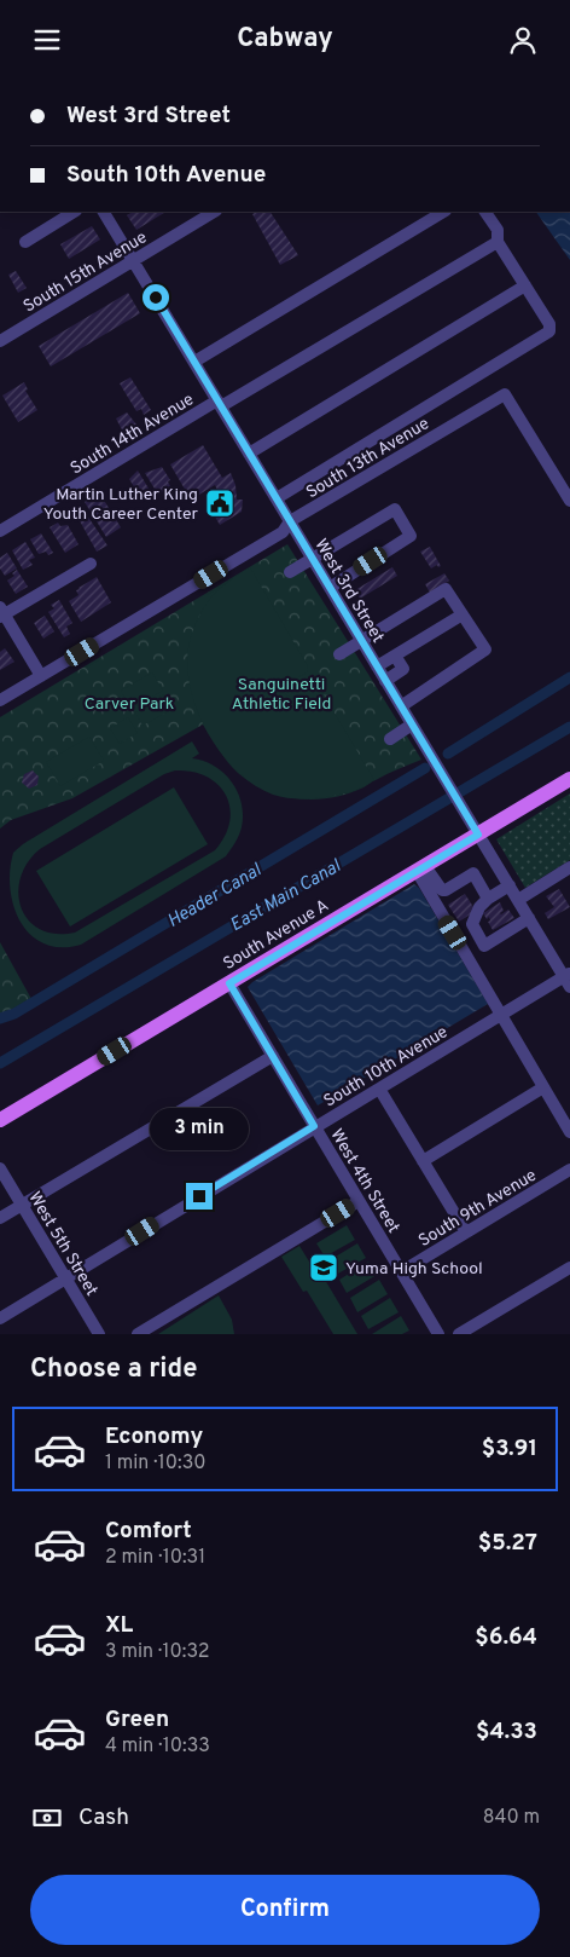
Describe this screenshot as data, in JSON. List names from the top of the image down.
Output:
{
  "streets": {
    "main road": ["South Avenue A"],
    "street": [
      "South 15th Avenue",
      "South 14th Avenue",
      "South 13th Avenue",
      "West 3rd Street",
      "South 10th Avenue",
      "West 4th Street",
      "South 9th Avenue",
      "West 5th Street"
    ]
  },
  "crossings": [
    ["South 15th Avenue", "West 3rd Street"],
    ["South 14th Avenue", "West 3rd Street"],
    ["South 13th Avenue", "West 3rd Street"],
    ["West 3rd Street", "South Avenue A"],
    ["West 3rd Street", "South 10th Avenue"],
    ["South Avenue A", "West 4th Street"],
    ["South 10th Avenue", "West 4th Street"],
    ["South 10th Avenue", "West 5th Street"],
    ["West 4th Street", "South 9th Avenue"]
  ],
  "water": ["Header Canal", "East Main Canal"],
  "parks": ["Sanguinetti Athletic Field", "Carver Park"],
  "places": {
    "public building": ["Martin Luther King Youth Career Center"],
    "school or university": ["Yuma High School"]
  },
  "page": {
    "header": "Cabway",
    "banner": ["West 3rd Street", "South 10th Avenue"],
    "bubble": "3 min",
    "heading": "Choose a ride",
    "list": [
      {
        "name": "Economy",
        "note": "1 min · 10:30",
        "value": "$3.91"
      },
      {
        "name": "Comfort",
        "note": "2 min · 10:31",
        "value": "$5.27"
      },
      {
        "name": "XL",
        "note": "3 min · 10:32",
        "value": "$6.64"
      },
      {
        "name": "Green",
        "note": "4 min · 10:33",
        "value": "$4.33"
      }
    ],
    "pay": ["Cash", "840 m"],
    "buttons": "Confirm"
  }
}
